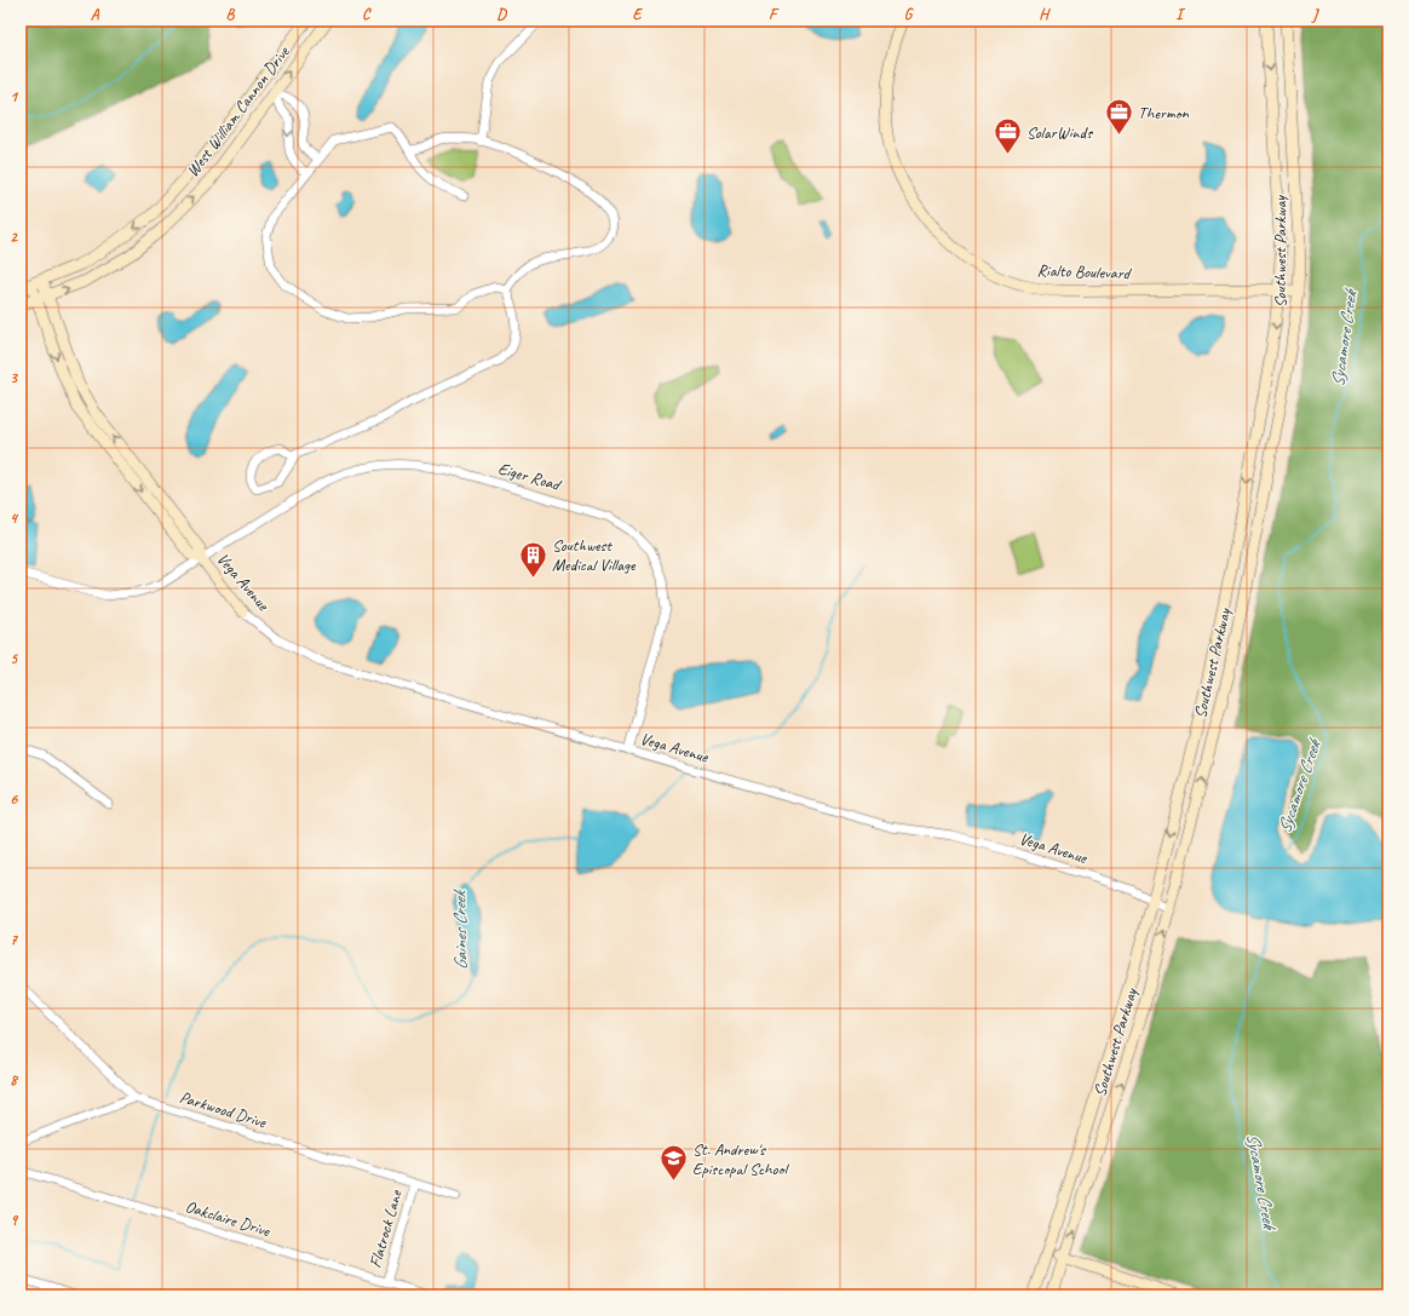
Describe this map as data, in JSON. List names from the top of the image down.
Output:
{
  "streets": {
    "main road": [
      "West William Cannon Drive",
      "Southwest Parkway",
      "Rialto Boulevard",
      "Vega Avenue"
    ],
    "street": [
      "Eiger Road",
      "Parkwood Drive",
      "Oakclaire Drive",
      "Flatrock Lane"
    ]
  },
  "crossings": [
    ["West William Cannon Drive", "Vega Avenue"],
    ["Southwest Parkway", "Rialto Boulevard"],
    ["Southwest Parkway", "Vega Avenue"],
    ["Eiger Road", "Vega Avenue"],
    ["Parkwood Drive", "Flatrock Lane"],
    ["Oakclaire Drive", "Flatrock Lane"]
  ],
  "water": ["Sycamore Creek", "Gaines Creek"],
  "places": {
    "office": ["Thermon", "SolarWinds"],
    "building": ["Southwest Medical Village"],
    "school or university": ["St. Andrew's Episcopal School"]
  },
  "grid": {
    "columns": [
      "A",
      "B",
      "C",
      "D",
      "E",
      "F",
      "G",
      "H",
      "I",
      "J"
    ],
    "rows": [
      "1",
      "2",
      "3",
      "4",
      "5",
      "6",
      "7",
      "8",
      "9"
    ]
  }
}
